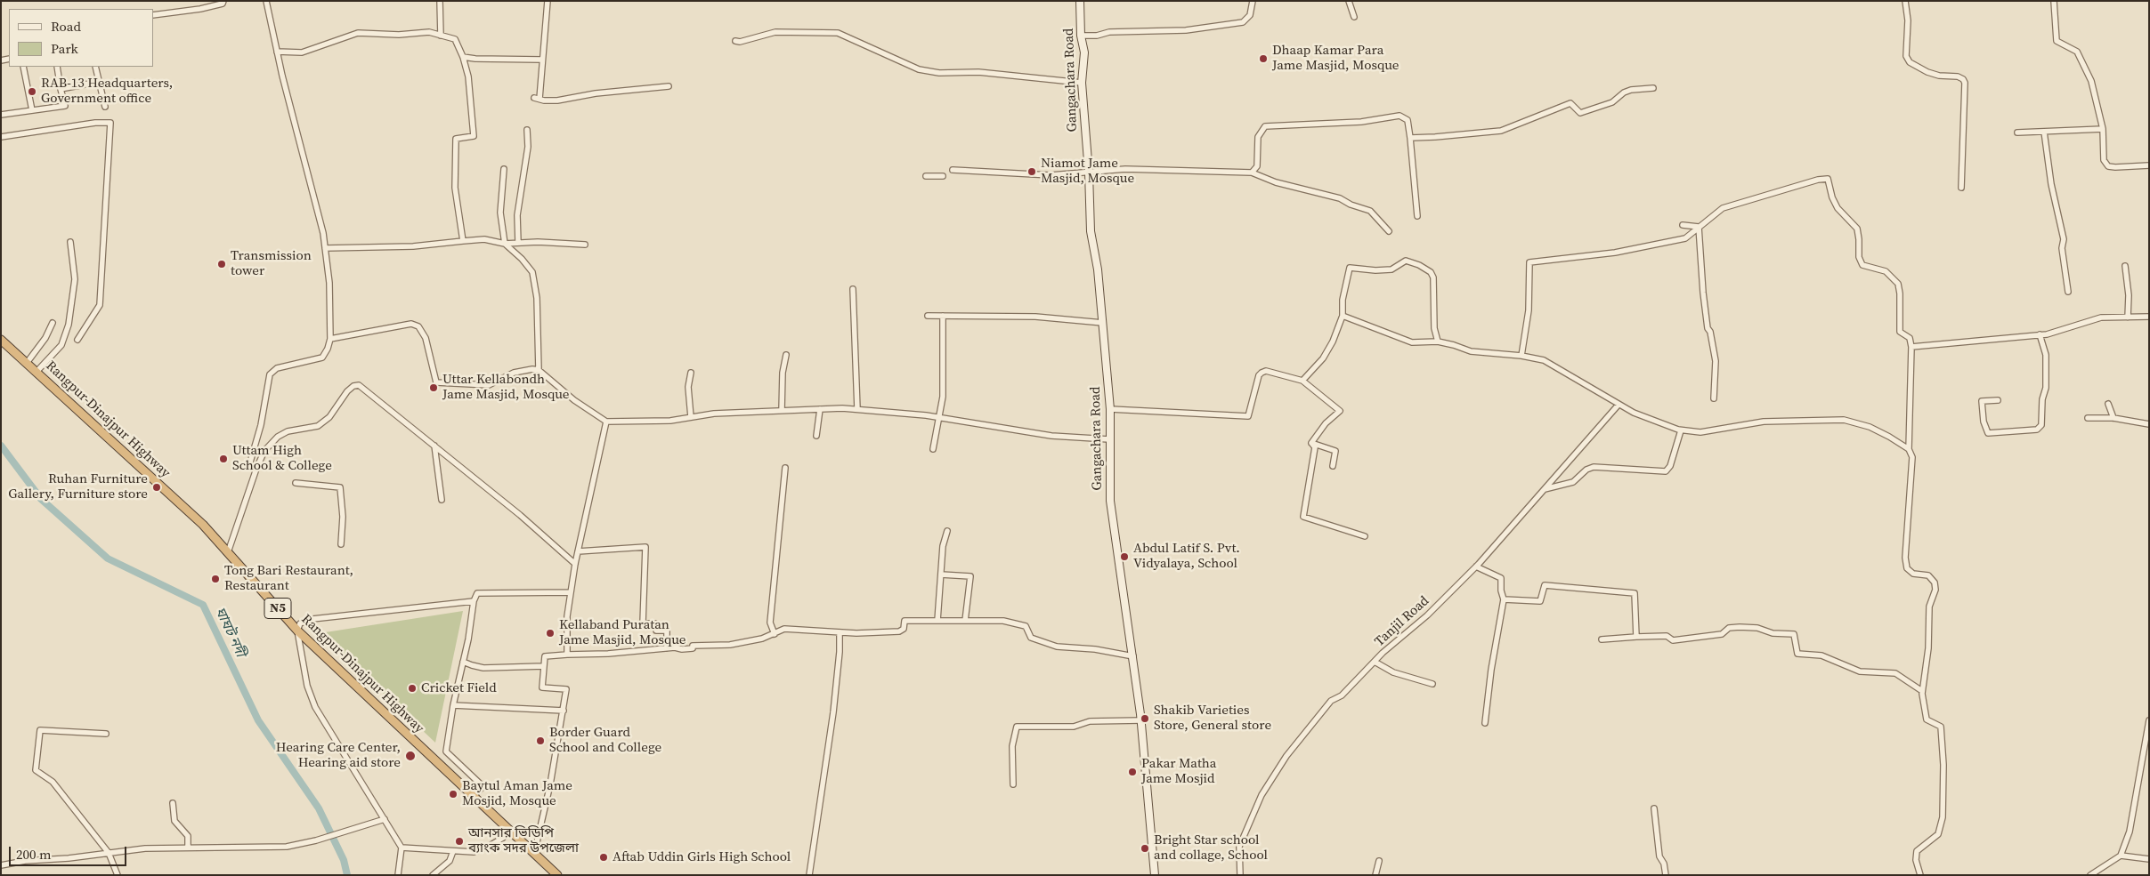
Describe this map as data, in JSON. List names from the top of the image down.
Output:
{
  "streets": {
    "highway": ["Rangpur-Dinajpur Highway", "N5"],
    "main road": ["Gangachara Road"],
    "street": ["Tanjil Road"]
  },
  "water": ["ঘাঘট নদী"],
  "places": [
    "Dhaap Kamar Para Jame Masjid, Mosque",
    "RAB-13 Headquarters, Government office",
    "Niamot Jame Masjid, Mosque",
    "Transmission tower",
    "Uttar Kellabondh Jame Masjid, Mosque",
    "Uttam High School & College",
    "Ruhan Furniture Gallery, Furniture store",
    "Abdul Latif S. Pvt. Vidyalaya, School",
    "Tong Bari Restaurant, Restaurant",
    "Kellaband Puratan Jame Masjid, Mosque",
    "Cricket Field",
    "Shakib Varieties Store, General store",
    "Border Guard School and College",
    "Hearing Care Center, Hearing aid store",
    "Pakar Matha Jame Mosjid",
    "Baytul Aman Jame Mosjid, Mosque",
    "আনসার ভিডিপি ব্যাংক সদর উপজেলা",
    "Bright Star school and collage, School",
    "Aftab Uddin Girls High School"
  ],
  "legend": ["Road", "Park"],
  "scale_bar": "200 m"
}
